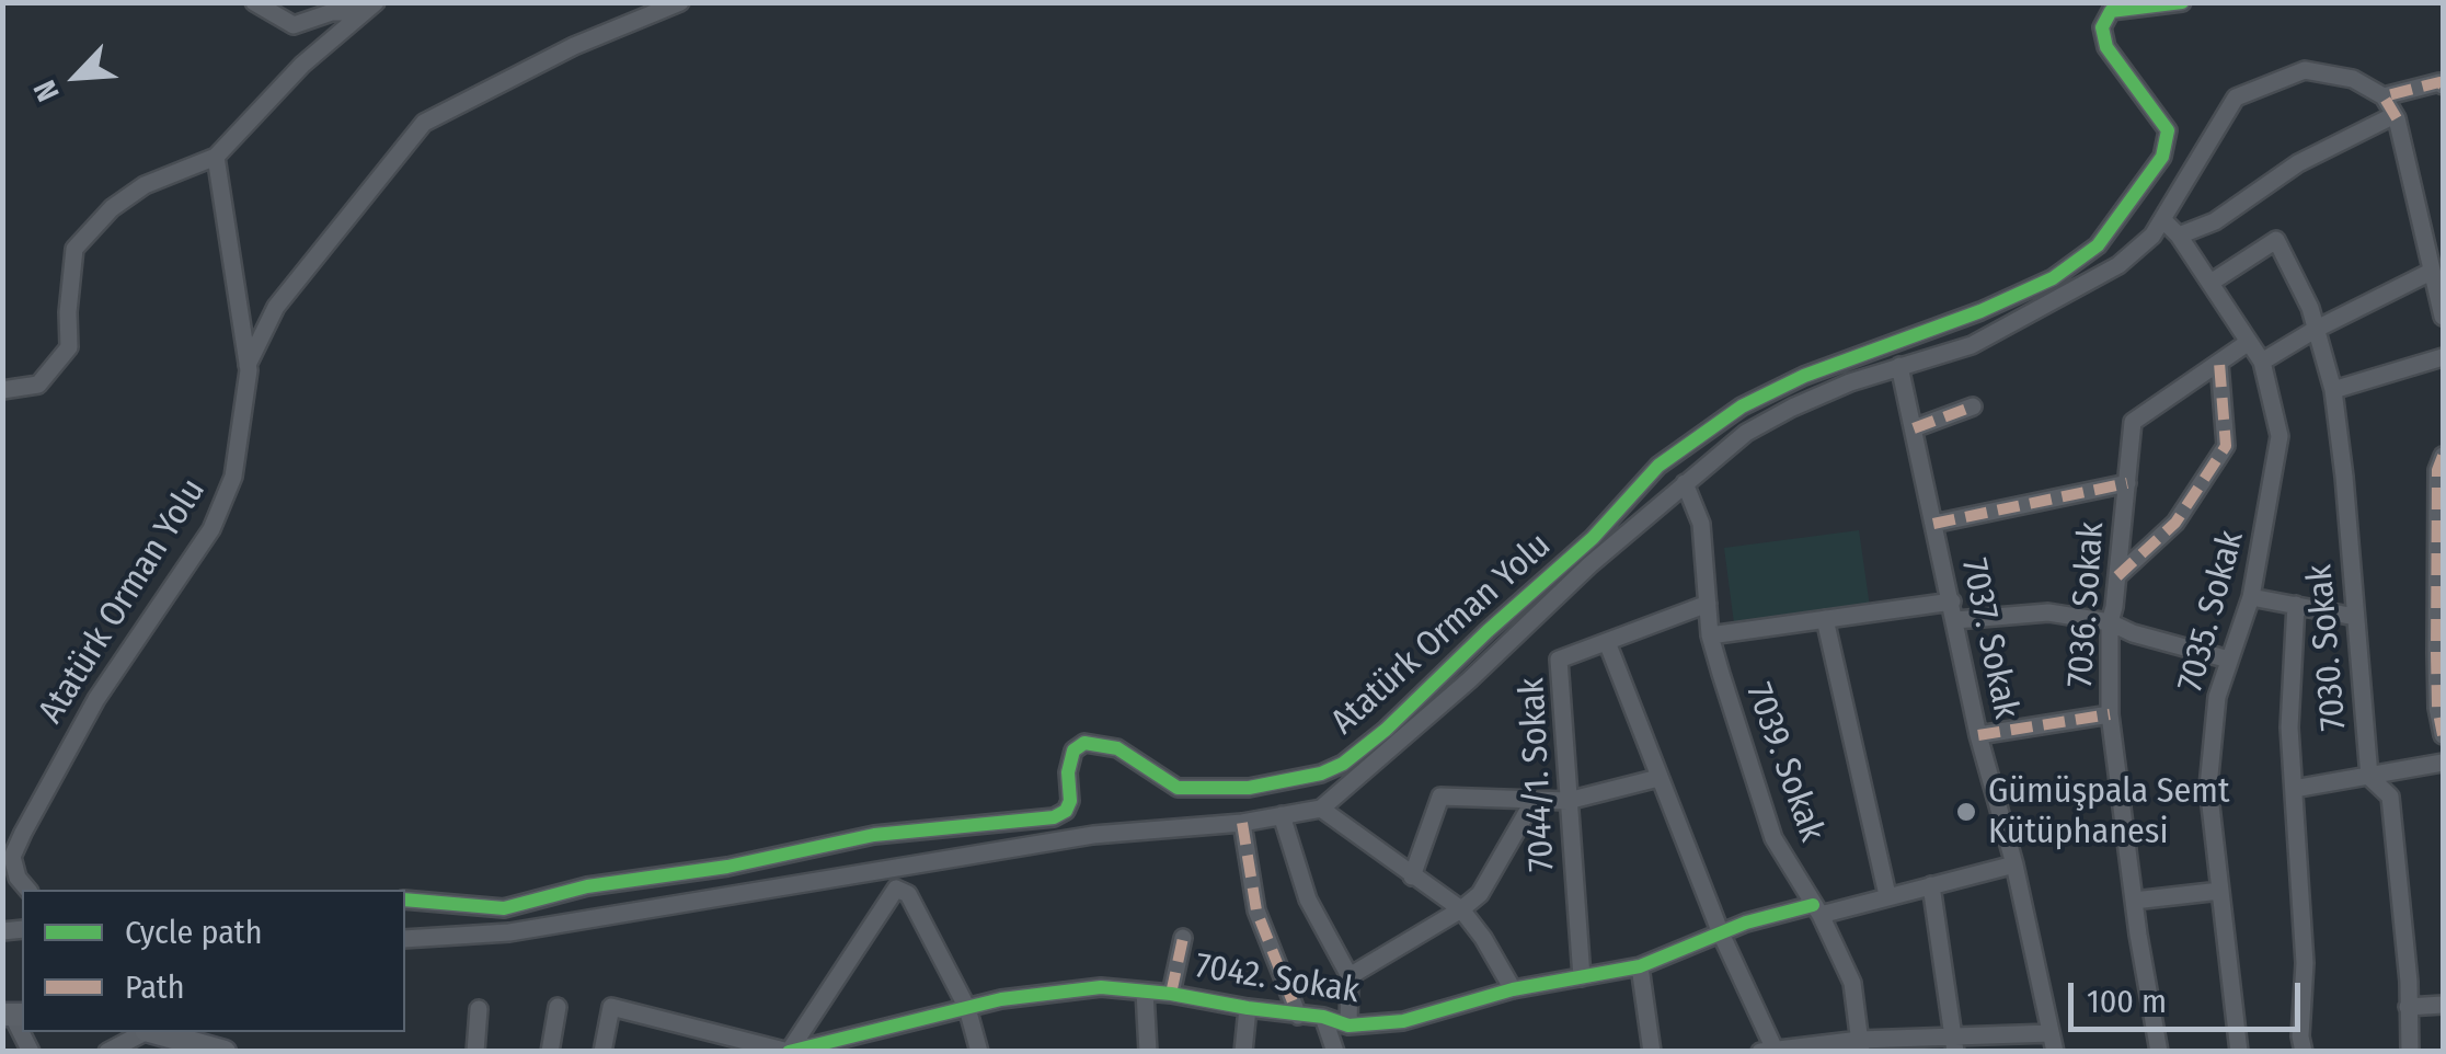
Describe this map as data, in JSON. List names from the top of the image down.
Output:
{
  "streets": {
    "street": [
      "Atatürk Orman Yolu",
      "7036. Sokak",
      "7035. Sokak",
      "7037. Sokak",
      "7030. Sokak",
      "7039. Sokak",
      "7044/1. Sokak",
      "7042. Sokak"
    ]
  },
  "crossings": [
    ["7035. Sokak", "7030. Sokak"],
    ["7037. Sokak", "7042. Sokak"],
    ["7039. Sokak", "7044/1. Sokak"],
    ["7039. Sokak", "7042. Sokak"],
    ["7044/1. Sokak", "7042. Sokak"]
  ],
  "places": ["Gümüşpala Semt Kütüphanesi"],
  "legend": ["Cycle path", "Path"],
  "scale_bar": "100 m",
  "north": "bottom left"
}
